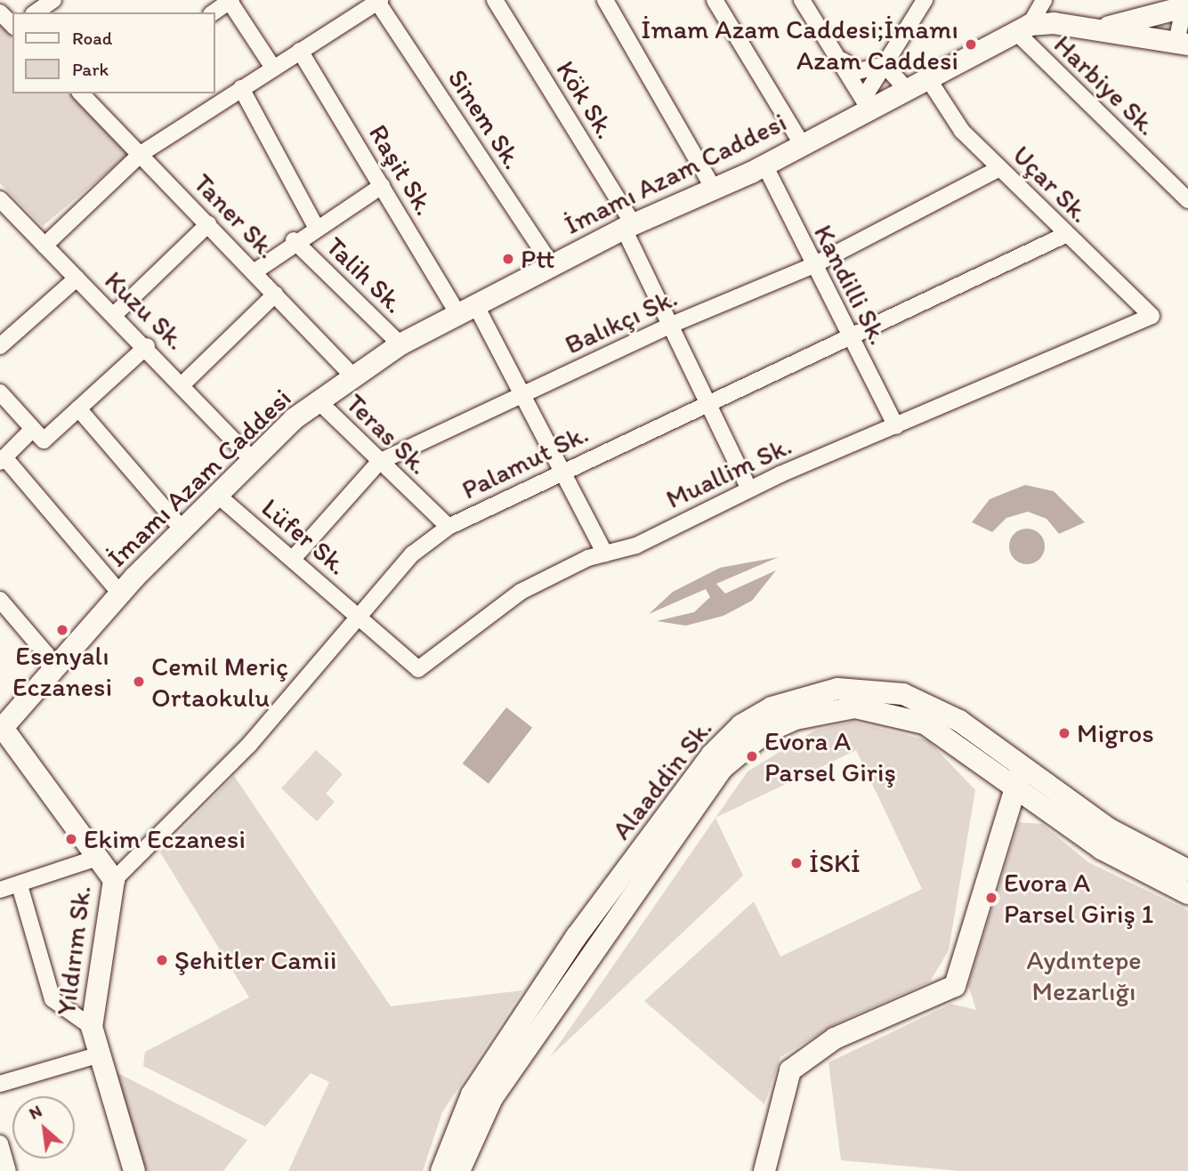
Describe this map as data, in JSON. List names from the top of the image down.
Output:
{
  "streets": {
    "street": [
      "Harbiye Sk.",
      "Kök Sk.",
      "Sinem Sk.",
      "Raşit Sk.",
      "İmamı Azam Caddesi",
      "Uçar Sk.",
      "Taner Sk.",
      "Talih Sk.",
      "Kandilli Sk.",
      "Kuzu Sk.",
      "Balıkçı Sk.",
      "Teras Sk.",
      "Palamut Sk.",
      "Muallim Sk.",
      "Lüfer Sk.",
      "Alaaddin Sk.",
      "Yıldırım Sk."
    ]
  },
  "crossings": [
    ["Harbiye Sk.", "İmamı Azam Caddesi"],
    ["Kök Sk.", "İmamı Azam Caddesi"],
    ["Kök Sk.", "Balıkçı Sk."],
    ["Kök Sk.", "Palamut Sk."],
    ["Kök Sk.", "Muallim Sk."],
    ["Sinem Sk.", "İmamı Azam Caddesi"],
    ["Raşit Sk.", "İmamı Azam Caddesi"],
    ["Raşit Sk.", "Balıkçı Sk."],
    ["Raşit Sk.", "Palamut Sk."],
    ["Raşit Sk.", "Muallim Sk."],
    ["İmamı Azam Caddesi", "Uçar Sk."],
    ["İmamı Azam Caddesi", "Taner Sk."],
    ["İmamı Azam Caddesi", "Talih Sk."],
    ["İmamı Azam Caddesi", "Kandilli Sk."],
    ["İmamı Azam Caddesi", "Kuzu Sk."],
    ["İmamı Azam Caddesi", "Teras Sk."],
    ["İmamı Azam Caddesi", "Lüfer Sk."],
    ["İmamı Azam Caddesi", "Yıldırım Sk."],
    ["Uçar Sk.", "Balıkçı Sk."],
    ["Uçar Sk.", "Palamut Sk."],
    ["Uçar Sk.", "Muallim Sk."],
    ["Kandilli Sk.", "Balıkçı Sk."],
    ["Kandilli Sk.", "Palamut Sk."],
    ["Kandilli Sk.", "Muallim Sk."],
    ["Balıkçı Sk.", "Teras Sk."],
    ["Balıkçı Sk.", "Lüfer Sk."],
    ["Teras Sk.", "Palamut Sk."],
    ["Palamut Sk.", "Muallim Sk."],
    ["Palamut Sk.", "Lüfer Sk."],
    ["Palamut Sk.", "Yıldırım Sk."],
    ["Muallim Sk.", "Lüfer Sk."]
  ],
  "parks": ["Aydıntepe Mezarlığı"],
  "places": [
    "İmam Azam Caddesi;İmamı Azam Caddesi",
    "Ptt",
    "Esenyalı Eczanesi",
    "Cemil Meriç Ortaokulu",
    "Migros",
    "Evora A Parsel Giriş",
    "Ekim Eczanesi",
    "İSKİ",
    "Evora A Parsel Giriş 1",
    "Şehitler Camii"
  ],
  "legend": ["Road", "Park"],
  "north": "top left"
}
